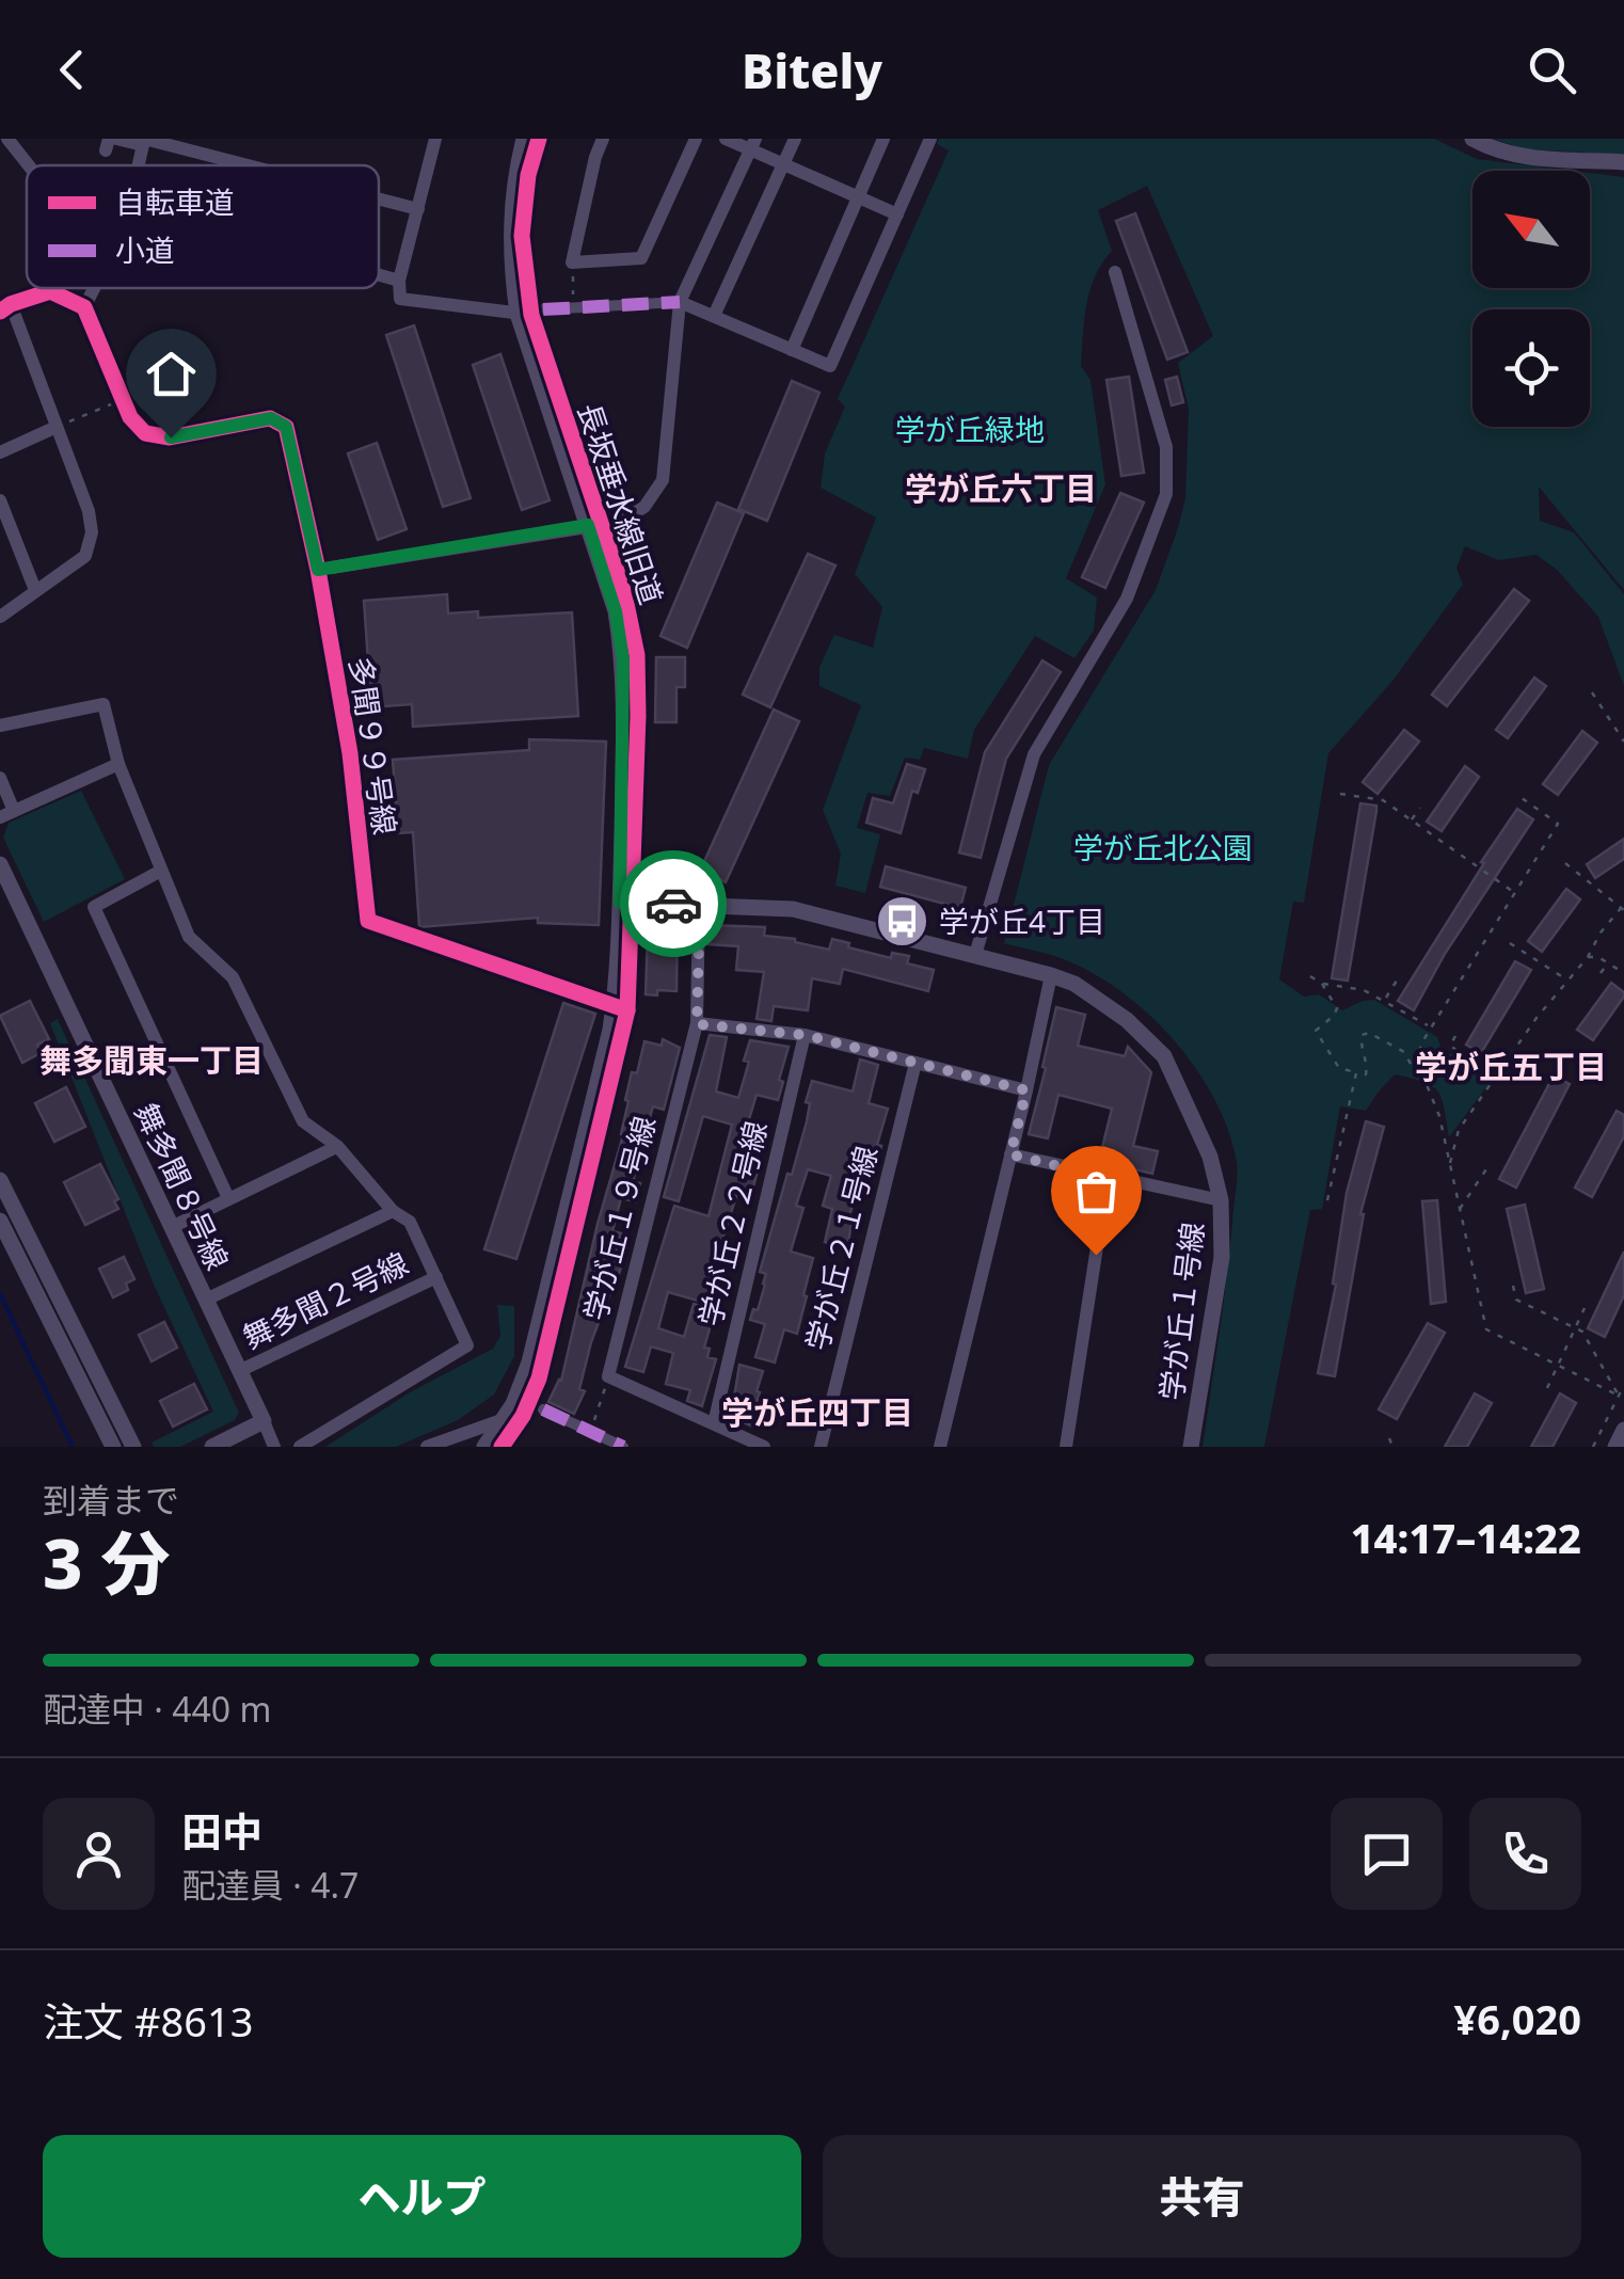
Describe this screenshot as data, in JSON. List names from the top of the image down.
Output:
{
  "streets": {
    "street": [
      "長坂垂水線旧道",
      "多聞９９号線",
      "舞多聞８号線",
      "学が丘１９号線",
      "学が丘２２号線",
      "学が丘２１号線",
      "舞多聞２号線",
      "学が丘１号線"
    ]
  },
  "crossings": [
    ["長坂垂水線旧道", "多聞９９号線"],
    ["長坂垂水線旧道", "学が丘１号線"],
    ["舞多聞８号線", "舞多聞２号線"],
    ["学が丘１９号線", "学が丘１号線"]
  ],
  "districts": [
    "学が丘六丁目",
    "舞多聞東一丁目",
    "学が丘五丁目",
    "学が丘四丁目"
  ],
  "parks": ["学が丘緑地", "学が丘北公園"],
  "places": {
    "bus stop": ["学が丘4丁目"]
  },
  "legend": ["自転車道", "小道"],
  "north": "top left",
  "page": {
    "header": "Bitely",
    "heading": ["3 分", "到着まで", "14:17–14:22"],
    "panel": [
      "田中",
      "配達員 · 4.7",
      "注文 #8613",
      "¥6,020"
    ],
    "bar": "配達中 · 440 m",
    "buttons": ["ヘルプ", "共有"]
  }
}
